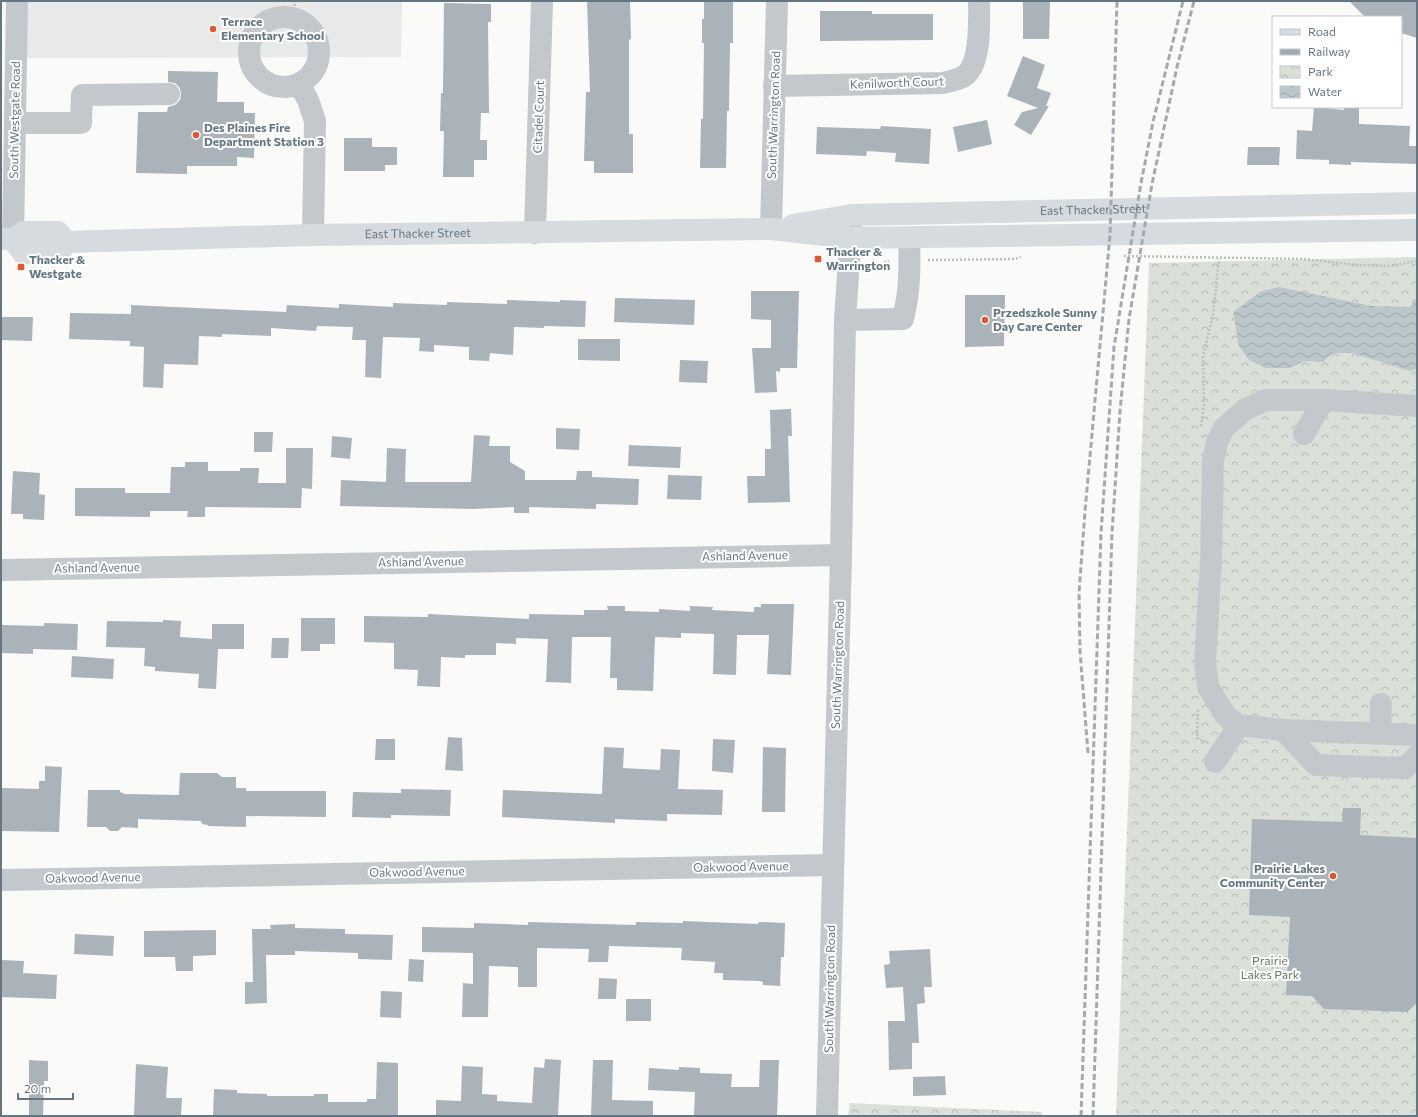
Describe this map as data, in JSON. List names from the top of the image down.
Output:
{
  "streets": {
    "main road": ["East Thacker Street"],
    "street": [
      "Kenilworth Court",
      "South Warrington Road",
      "Citadel Court",
      "South Westgate Road",
      "Ashland Avenue",
      "Oakwood Avenue"
    ]
  },
  "crossings": [
    ["Kenilworth Court", "South Warrington Road"],
    ["South Warrington Road", "East Thacker Street"],
    ["South Warrington Road", "Ashland Avenue"],
    ["South Warrington Road", "Oakwood Avenue"],
    ["Citadel Court", "East Thacker Street"],
    ["South Westgate Road", "East Thacker Street"]
  ],
  "parks": ["Prairie Lakes Park"],
  "places": {
    "other": [
      "Terrace Elementary School",
      "Des Plaines Fire Department Station 3",
      "Przedszkole Sunny Day Care Center",
      "Prairie Lakes Community Center"
    ],
    "transit": ["Thacker & Warrington", "Thacker & Westgate"]
  },
  "legend": [
    "Road",
    "Railway",
    "Park",
    "Water"
  ],
  "scale_bar": "20 m"
}
